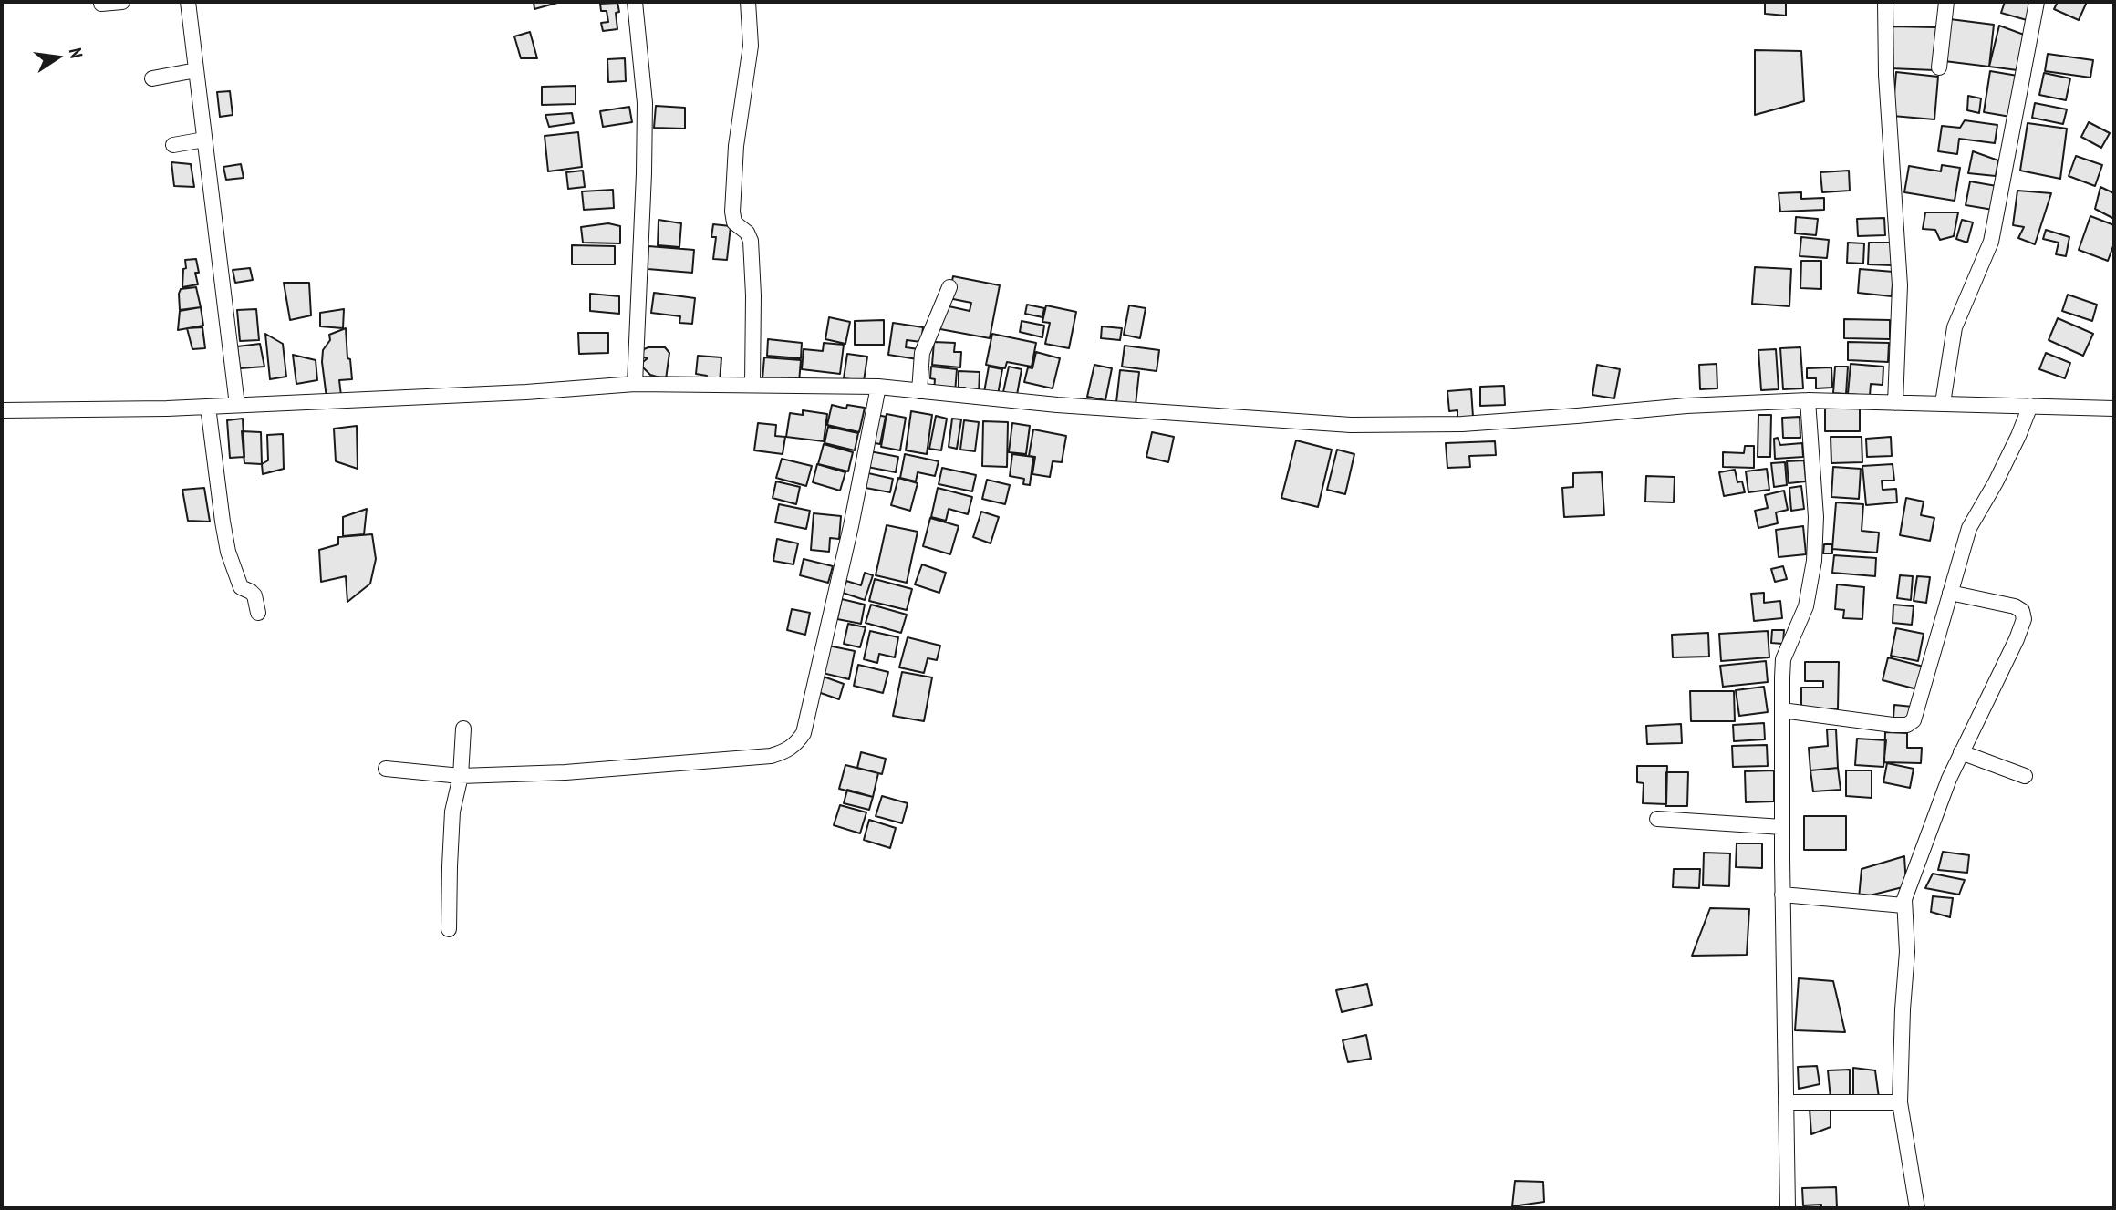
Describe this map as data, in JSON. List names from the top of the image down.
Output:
{
  "north": "right"
}
